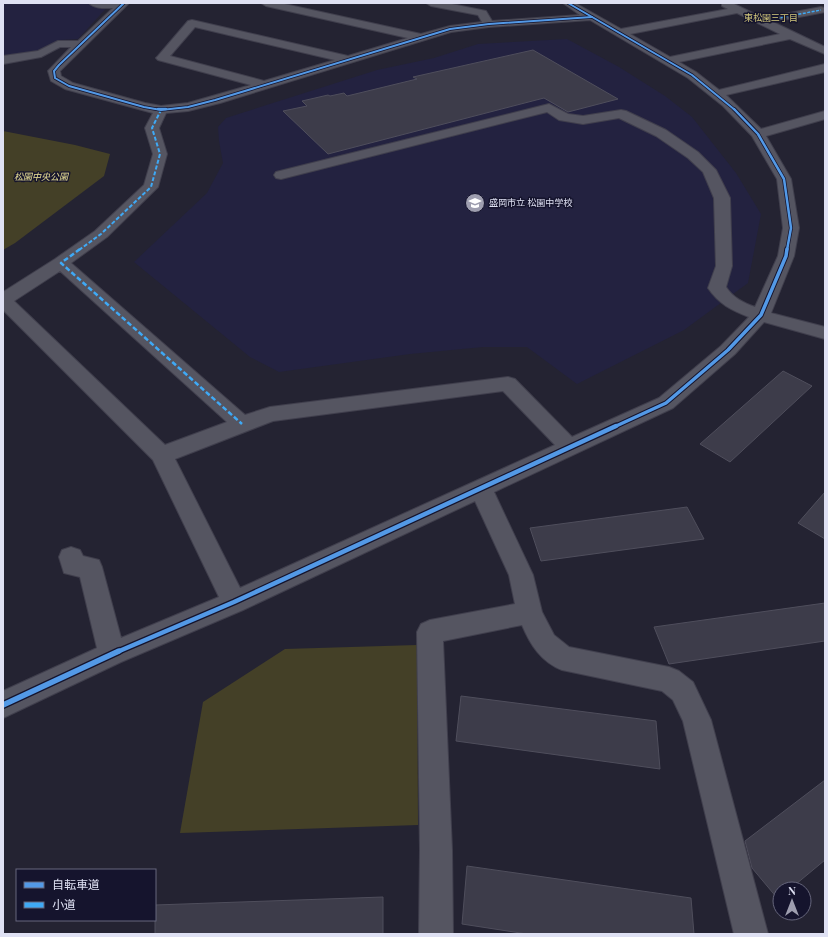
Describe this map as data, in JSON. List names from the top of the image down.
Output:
{
  "districts": ["東松園三丁目"],
  "parks": ["松園中央公園"],
  "places": {
    "school or university": ["盛岡市立 松園中学校"]
  },
  "legend": ["自転車道", "小道"],
  "north": "top"
}
